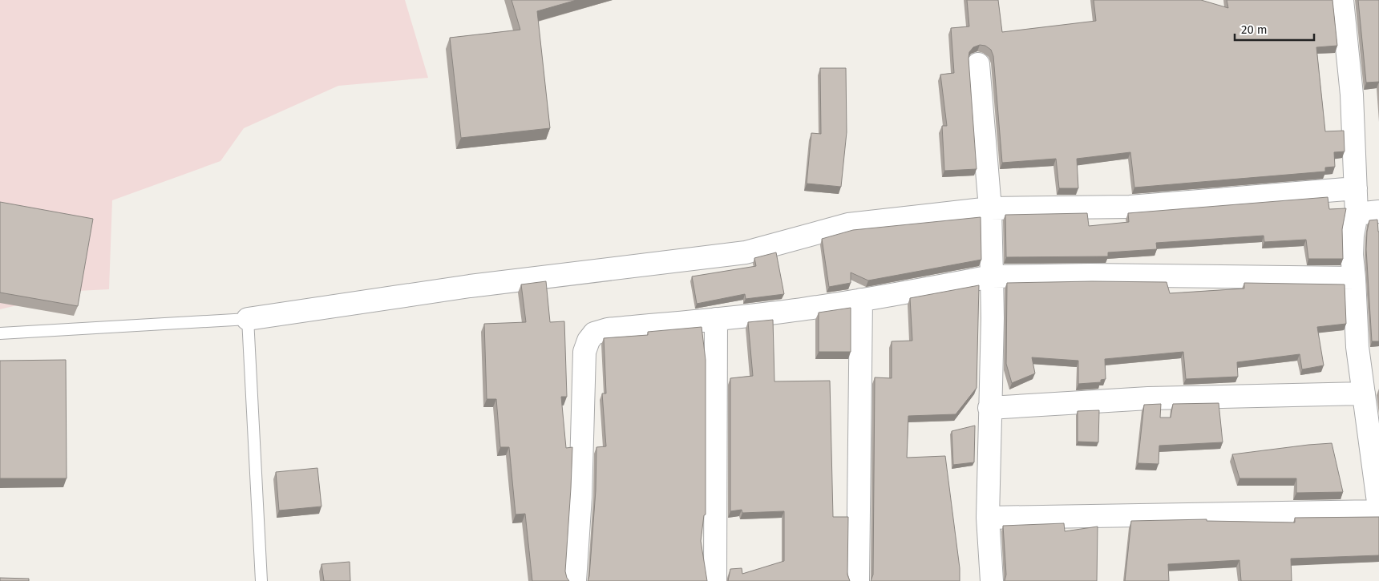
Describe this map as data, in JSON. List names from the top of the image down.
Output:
{
  "scale_bar": "20 m"
}
